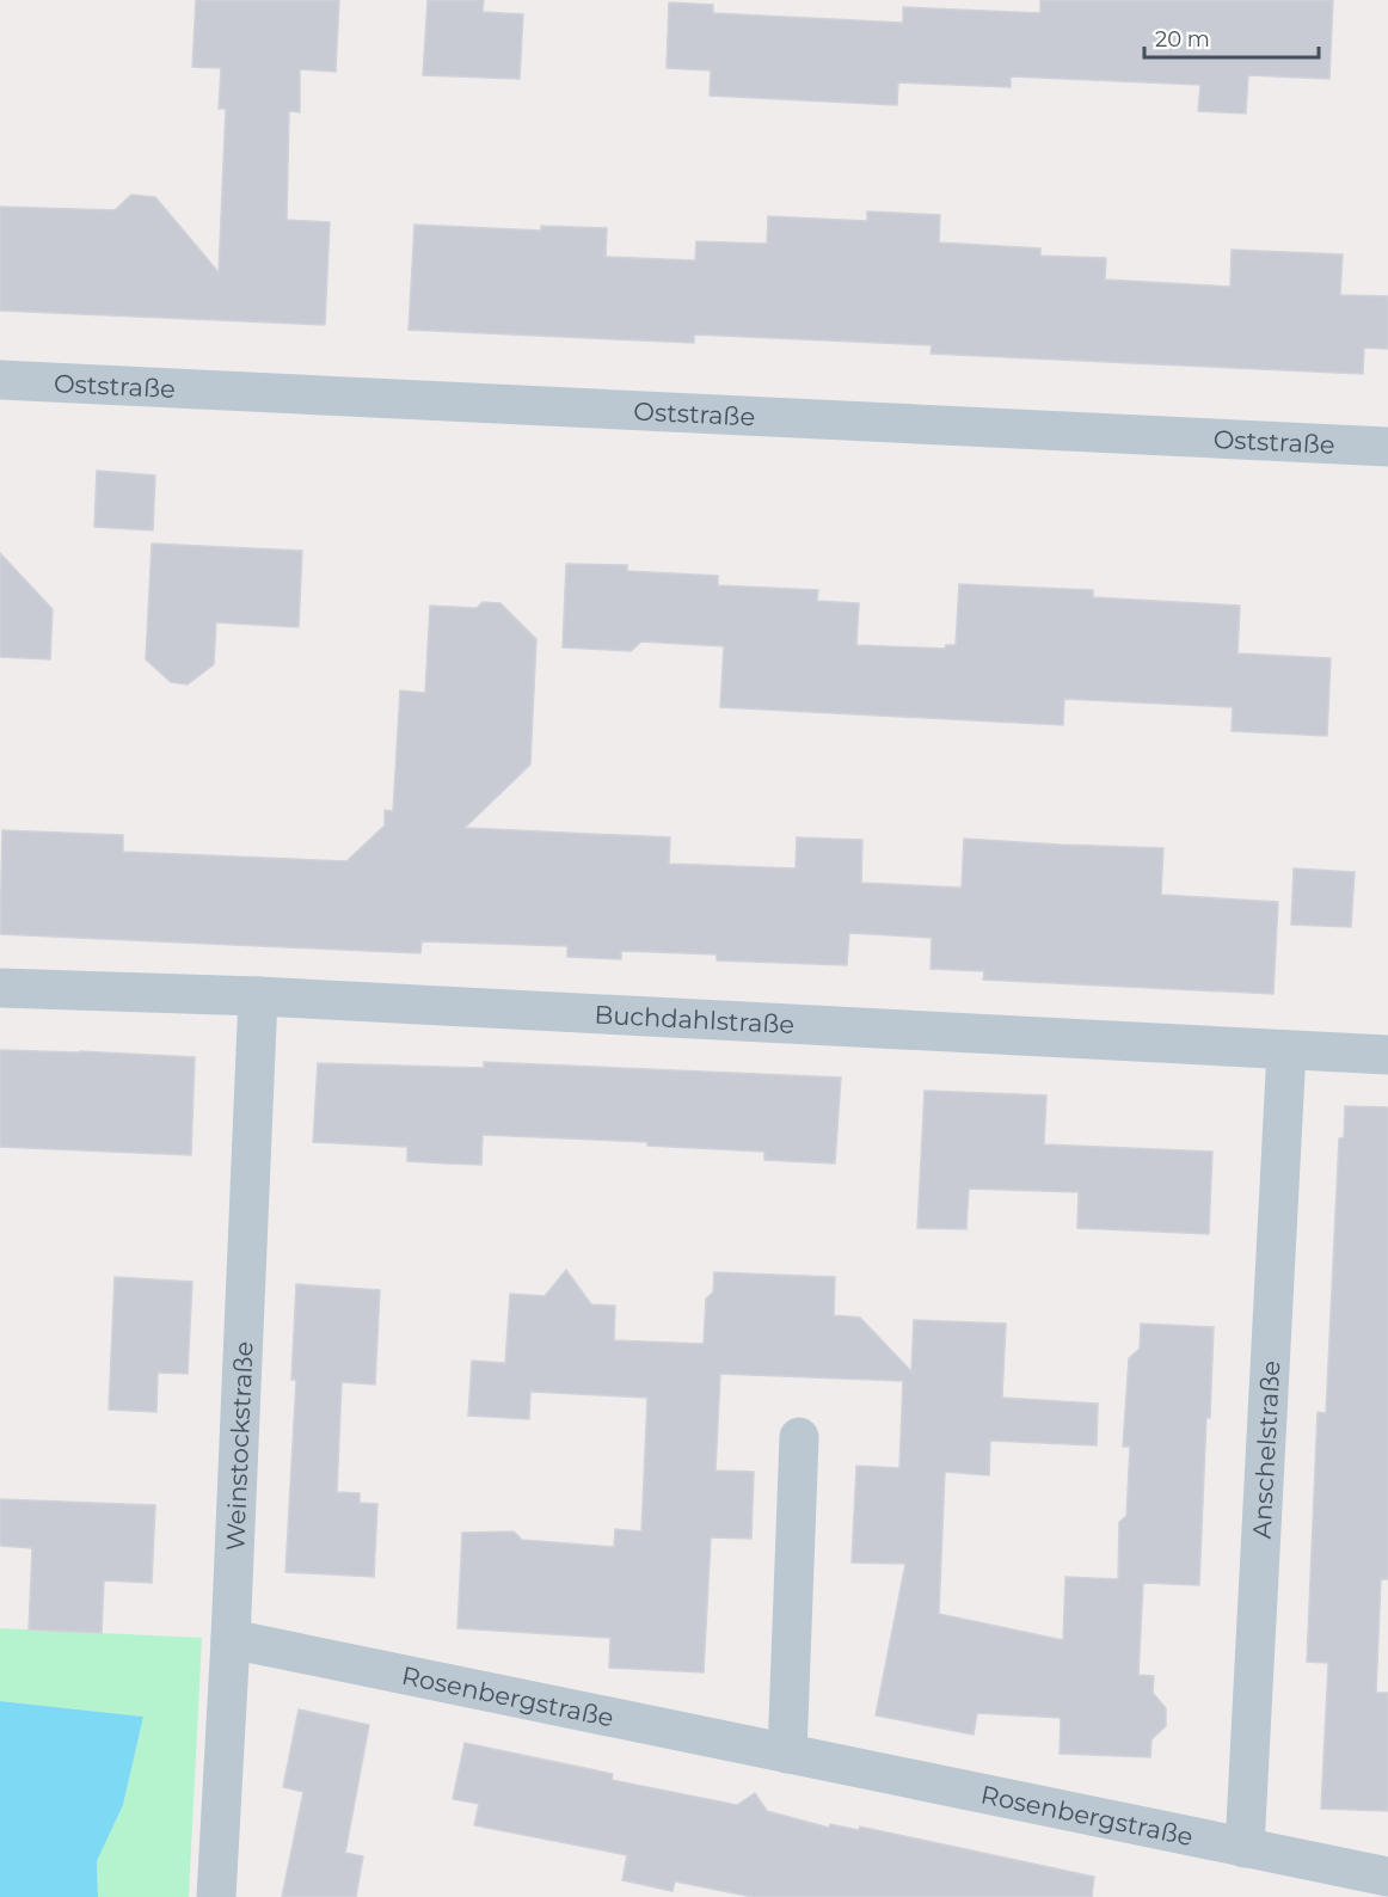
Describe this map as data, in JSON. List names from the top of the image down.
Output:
{
  "streets": {
    "street": [
      "Oststraße",
      "Buchdahlstraße",
      "Weinstockstraße",
      "Anschelstraße",
      "Rosenbergstraße"
    ]
  },
  "crossings": [
    ["Buchdahlstraße", "Weinstockstraße"],
    ["Buchdahlstraße", "Anschelstraße"],
    ["Weinstockstraße", "Rosenbergstraße"],
    ["Anschelstraße", "Rosenbergstraße"]
  ],
  "scale_bar": "20 m"
}
